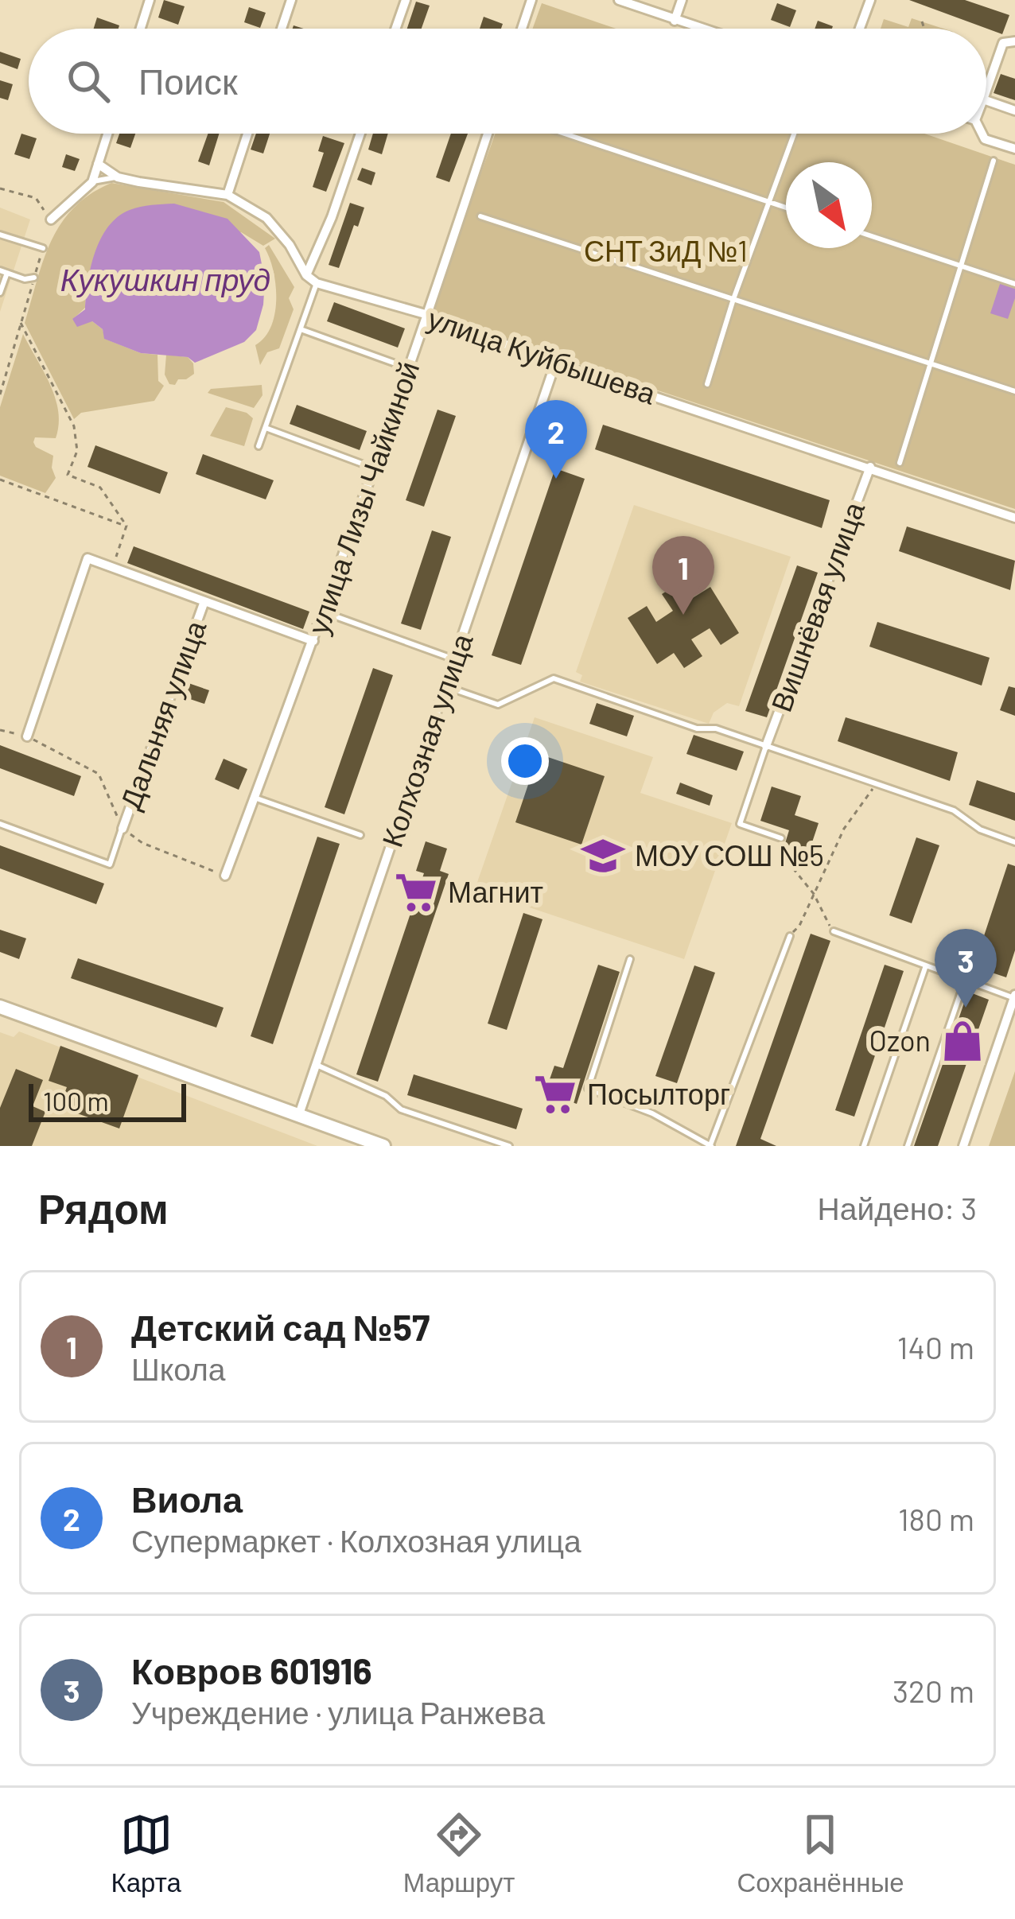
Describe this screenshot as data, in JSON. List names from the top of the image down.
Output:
{
  "streets": {
    "street": [
      "улица Куйбышева",
      "улица Лизы Чайкиной",
      "Вишнёвая улица",
      "Дальняя улица",
      "Колхозная улица"
    ]
  },
  "crossings": [
    ["улица Куйбышева", "улица Лизы Чайкиной"],
    ["улица Куйбышева", "Вишнёвая улица"],
    ["улица Куйбышева", "Колхозная улица"]
  ],
  "water": ["Кукушкин пруд"],
  "parks": ["СНТ ЗиД №1"],
  "places": {
    "school or university": ["МОУ СОШ №5"],
    "supermarket": ["Магнит", "Посылторг"],
    "shop": ["Ozon"]
  },
  "scale_bar": "100 m",
  "north": "bottom right",
  "page": {
    "search": "Поиск",
    "pins": ["2", "1", "3"],
    "scale": "100 m",
    "heading": ["Рядом", "Найдено: 3"],
    "list": [
      {
        "mark": "1",
        "name": "Детский сад №57",
        "note": "Школа",
        "value": "140 m"
      },
      {
        "mark": "2",
        "name": "Виола",
        "note": "Супермаркет · Колхозная улица",
        "value": "180 m"
      },
      {
        "mark": "3",
        "name": "Ковров 601916",
        "note": "Учреждение · улица Ранжева",
        "value": "320 m"
      }
    ],
    "nav": ["Карта", "Маршрут", "Сохранённые"]
  }
}
